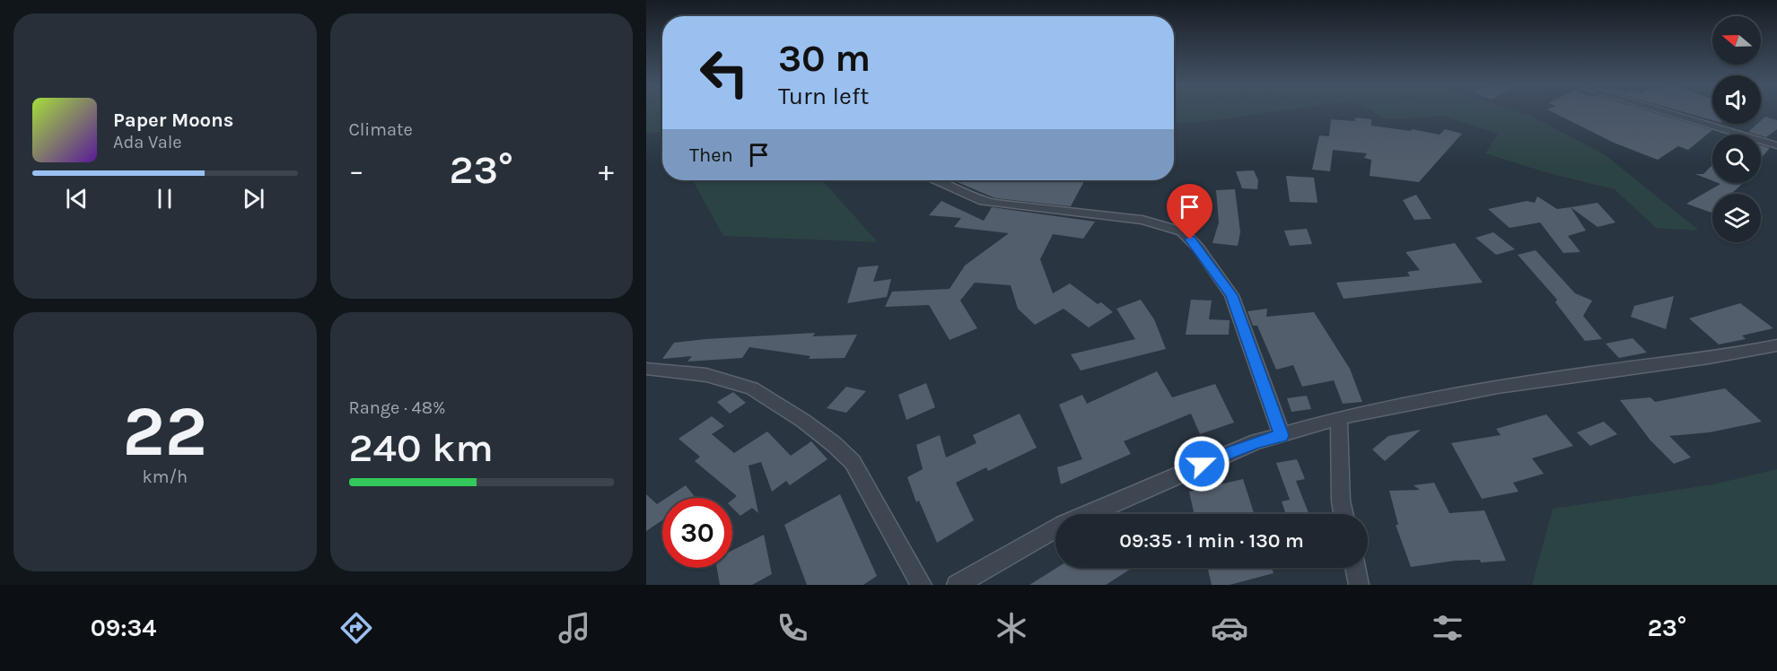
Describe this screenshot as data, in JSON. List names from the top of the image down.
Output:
{
  "north": "left",
  "page": {
    "tile": [
      "Climate",
      ["22", "km/h"],
      ["Range · 48%", "240 km"]
    ],
    "turn": ["30 m", "Turn left"],
    "song": ["Paper Moons", "Ada Vale"],
    "then": "Then",
    "heat": ["−", "23°", "+"],
    "limit": "30",
    "trip": "09:35 · 1 min · 130 m",
    "tabs": ["09:34", "23°"]
  }
}
